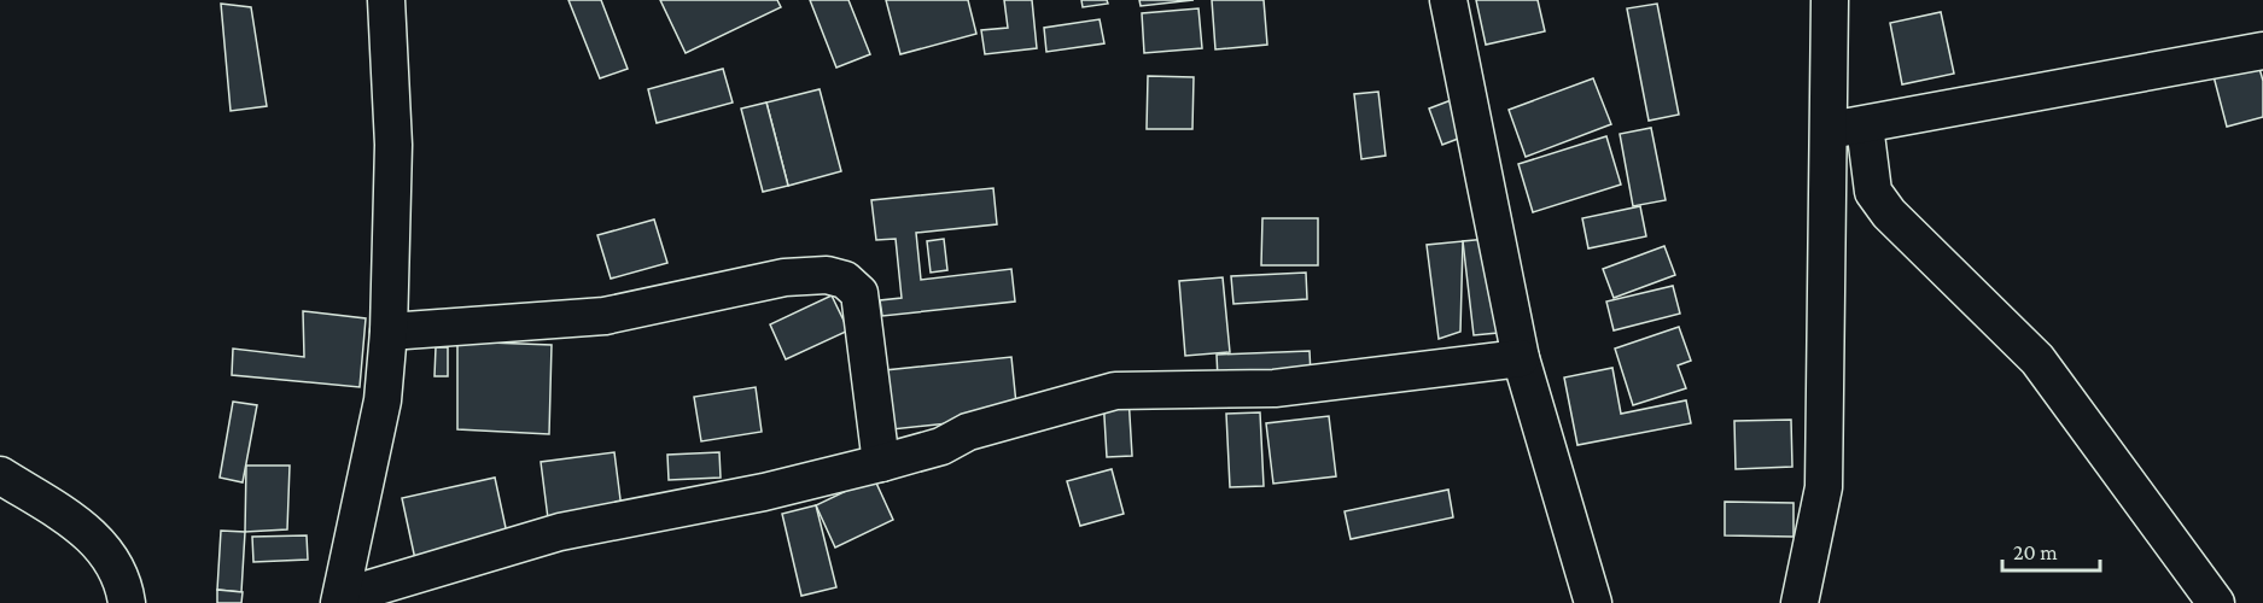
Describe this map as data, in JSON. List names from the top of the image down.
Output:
{
  "scale_bar": "20 m"
}
